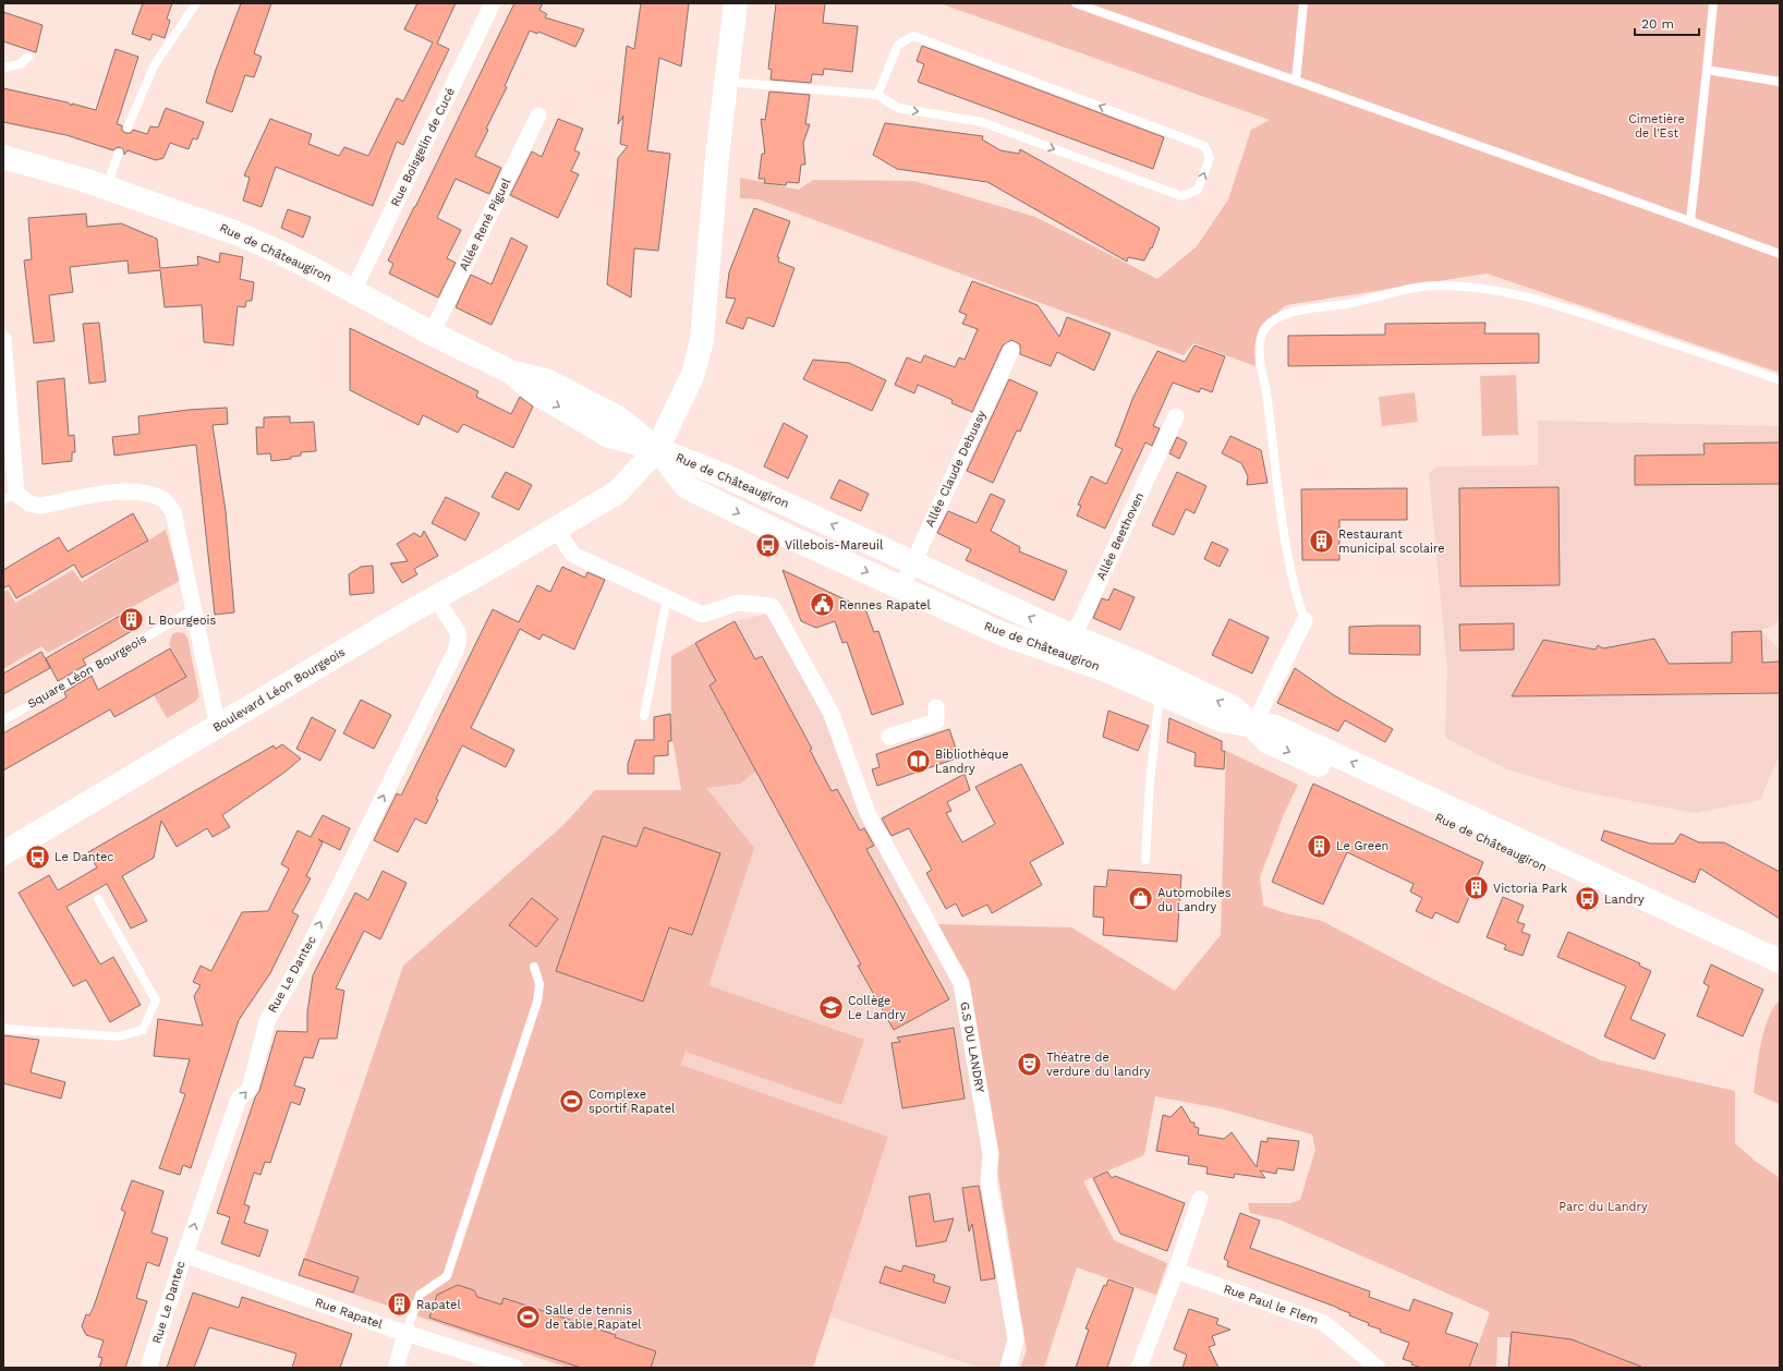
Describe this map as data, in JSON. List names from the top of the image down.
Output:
{
  "streets": {
    "main road": ["Rue de Châteaugiron", "Boulevard Léon Bourgeois"],
    "street": [
      "Rue Boisgelin de Cucé",
      "Allée René Piguel",
      "Allée Claude Debussy",
      "Allée Beethoven",
      "Rue Le Dantec",
      "G.S DU LANDRY",
      "Rue Paul le Flem",
      "Rue Rapatel"
    ],
    "lane": ["Square Léon Bourgeois"]
  },
  "crossings": [
    ["Rue Boisgelin de Cucé", "Rue de Châteaugiron"],
    ["Allée René Piguel", "Rue de Châteaugiron"],
    ["Rue de Châteaugiron", "Allée Claude Debussy"],
    ["Rue de Châteaugiron", "Allée Beethoven"],
    ["Rue de Châteaugiron", "Boulevard Léon Bourgeois"],
    ["Boulevard Léon Bourgeois", "Rue Le Dantec"],
    ["Rue Le Dantec", "Rue Rapatel"]
  ],
  "one_way": ["Rue Le Dantec"],
  "parks": ["Cimetière de l'Est", "Parc du Landry"],
  "places": {
    "building": [
      "Restaurant municipal scolaire",
      "L Bourgeois",
      "Le Green",
      "Victoria Park",
      "Rapatel"
    ],
    "bus stop": ["Villebois-Mareuil", "Le Dantec", "Landry"],
    "public building": ["Rennes Rapatel"],
    "library": ["Bibliothèque Landry"],
    "shop": ["Automobiles du Landry"],
    "school or university": ["Collège Le Landry"],
    "theatre": ["Théatre de verdure du landry"],
    "sports": ["Complexe sportif Rapatel", "Salle de tennis de table Rapatel"]
  },
  "scale_bar": "20 m"
}
